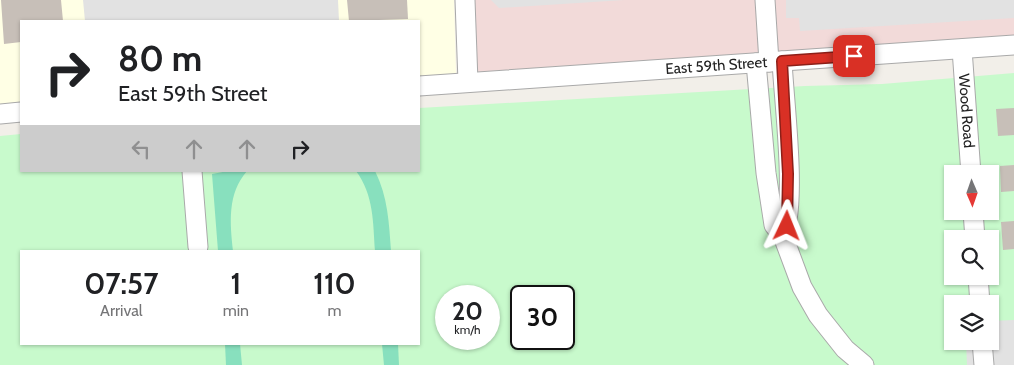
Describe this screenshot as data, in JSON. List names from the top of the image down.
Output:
{
  "streets": {
    "street": ["East 59th Street", "Wood Road"]
  },
  "crossings": [
    ["East 59th Street", "Wood Road"]
  ],
  "north": "bottom",
  "page": {
    "turn": ["80 m", "East 59th Street"],
    "eta": [
      "07:57",
      "Arrival",
      "1",
      "min",
      "110",
      "m"
    ],
    "speed": "20 km/h",
    "limit": "30"
  }
}
